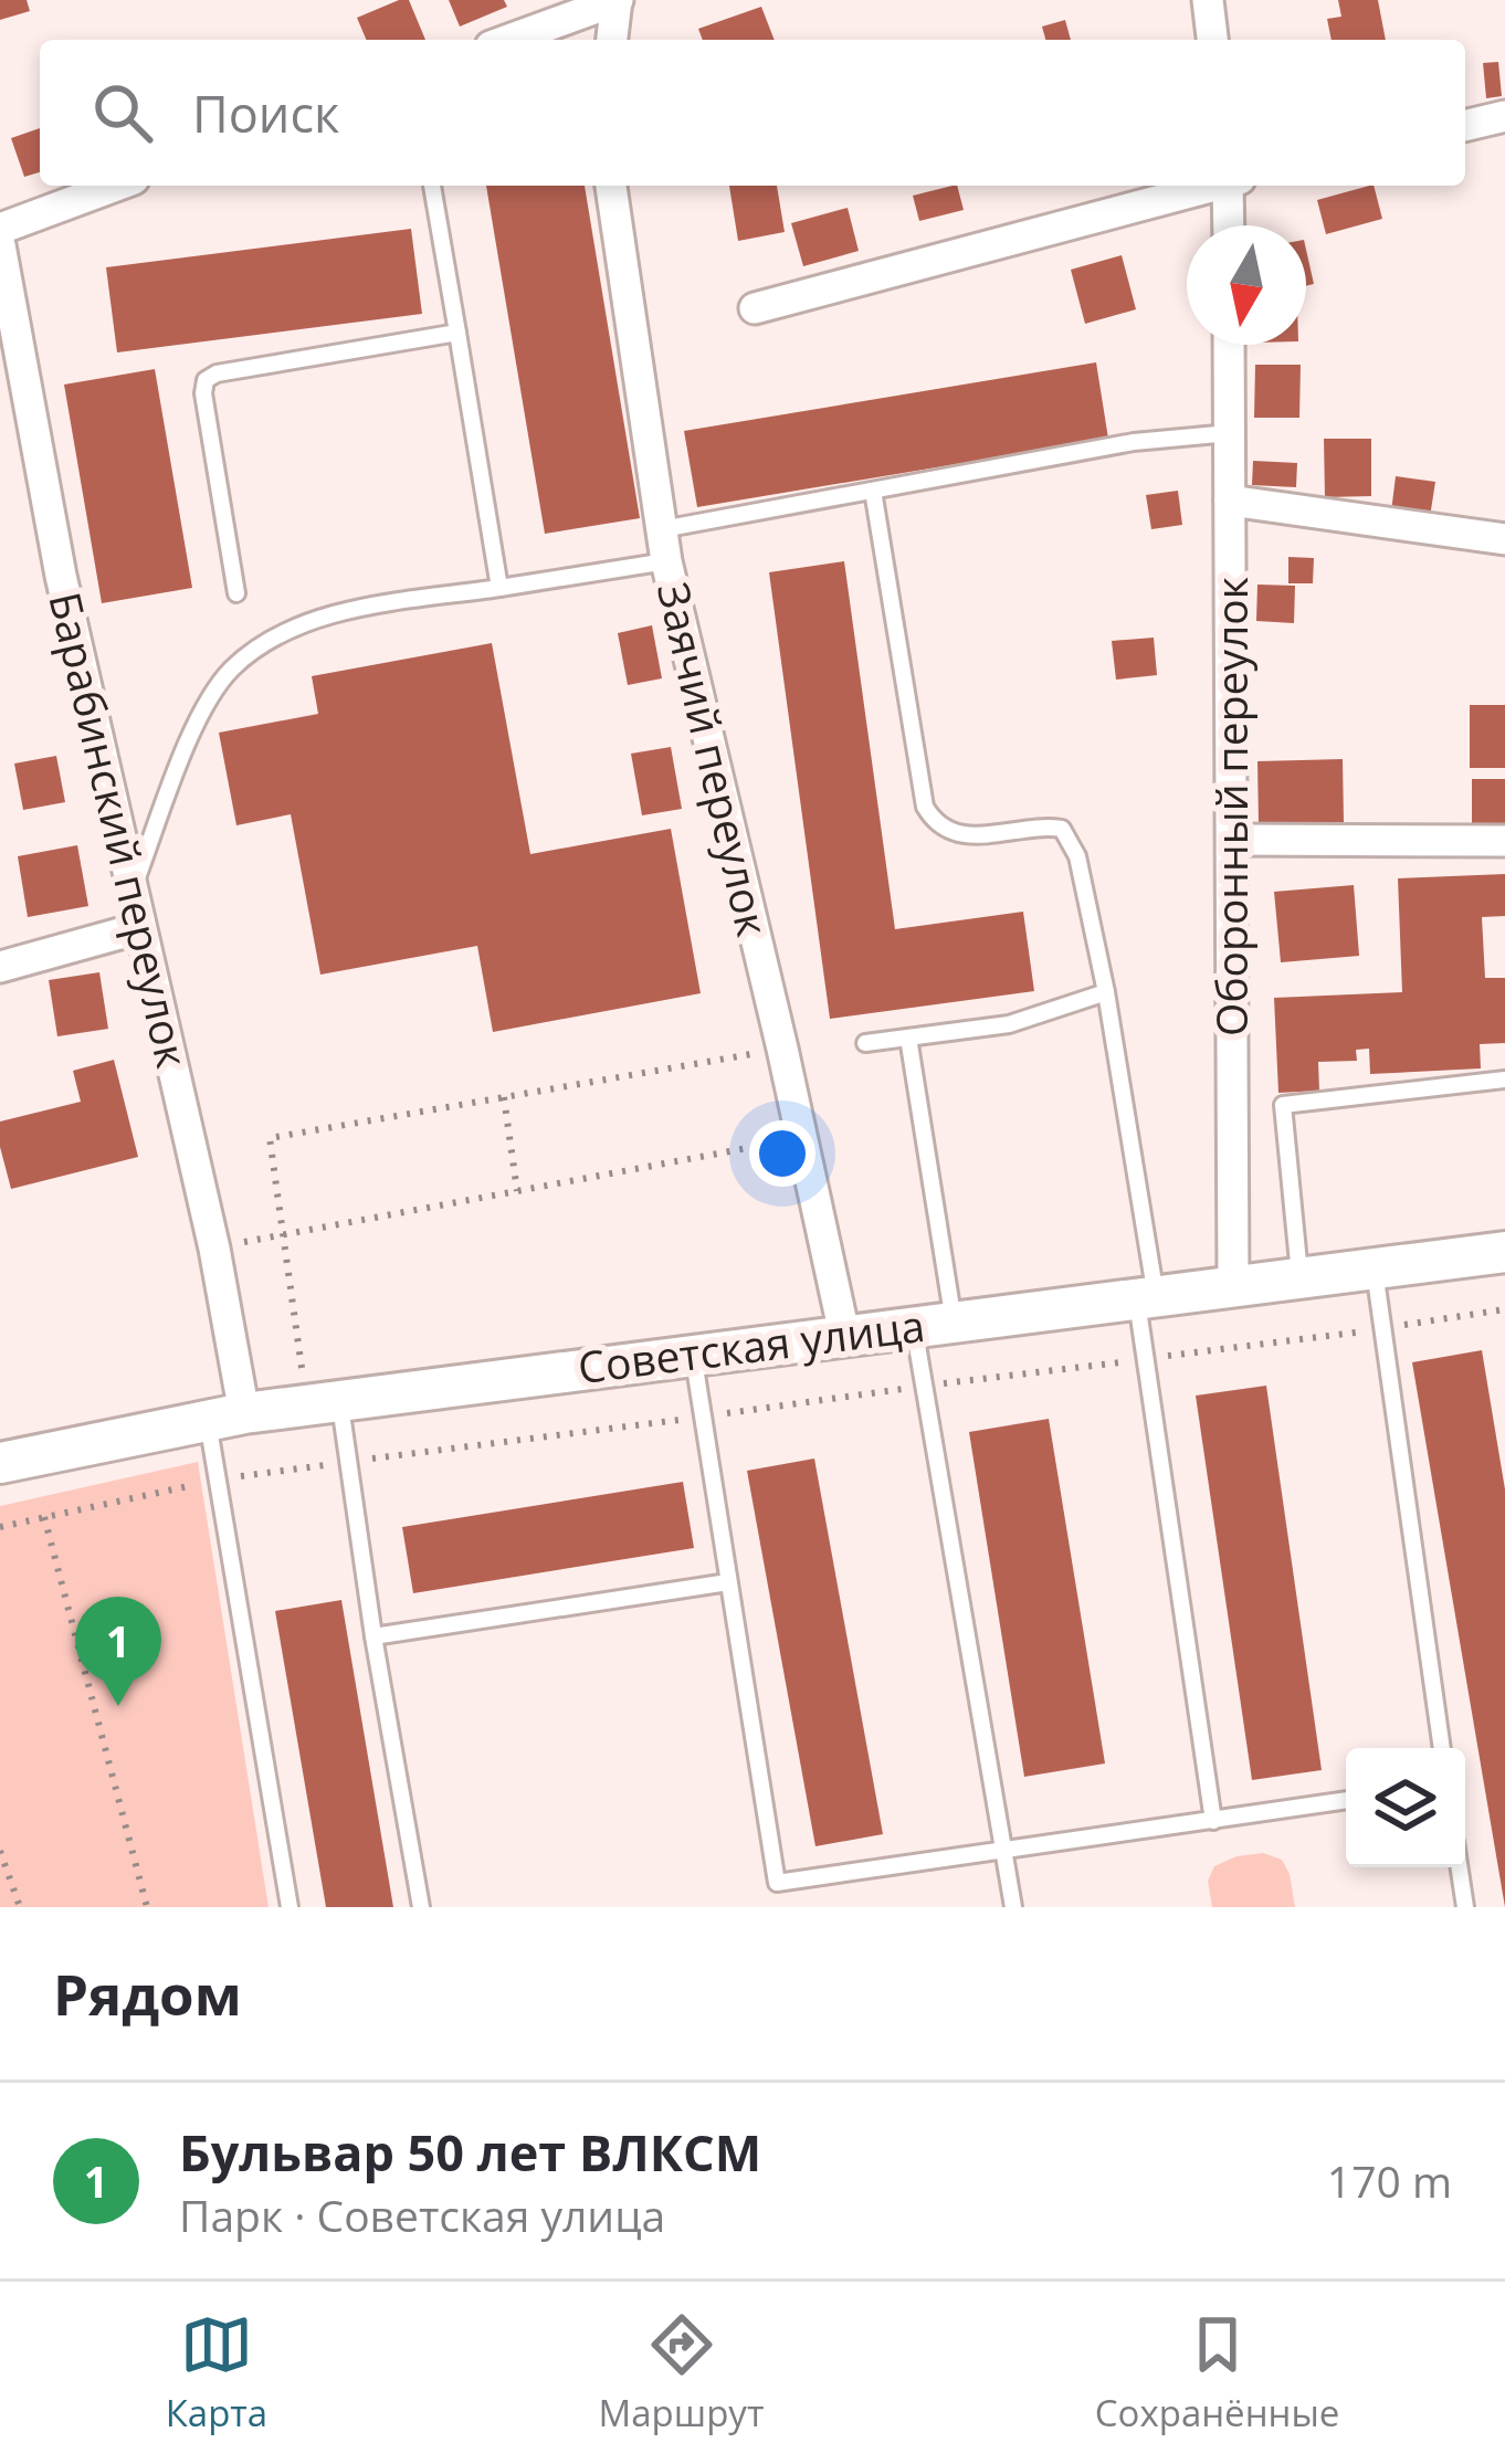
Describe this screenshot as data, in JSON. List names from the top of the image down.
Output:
{
  "streets": {
    "street": [
      "Заячий переулок",
      "Оборонный переулок",
      "Барабинский переулок",
      "Советская улица"
    ]
  },
  "crossings": [
    ["Заячий переулок", "Советская улица"],
    ["Оборонный переулок", "Советская улица"],
    ["Барабинский переулок", "Советская улица"]
  ],
  "north": "bottom",
  "page": {
    "search": "Поиск",
    "pins": "1",
    "heading": "Рядом",
    "list": [
      {
        "mark": "1",
        "name": "Бульвар 50 лет ВЛКСМ",
        "note": "Парк · Советская улица",
        "value": "170 m"
      }
    ],
    "nav": ["Карта", "Маршрут", "Сохранённые"]
  }
}
